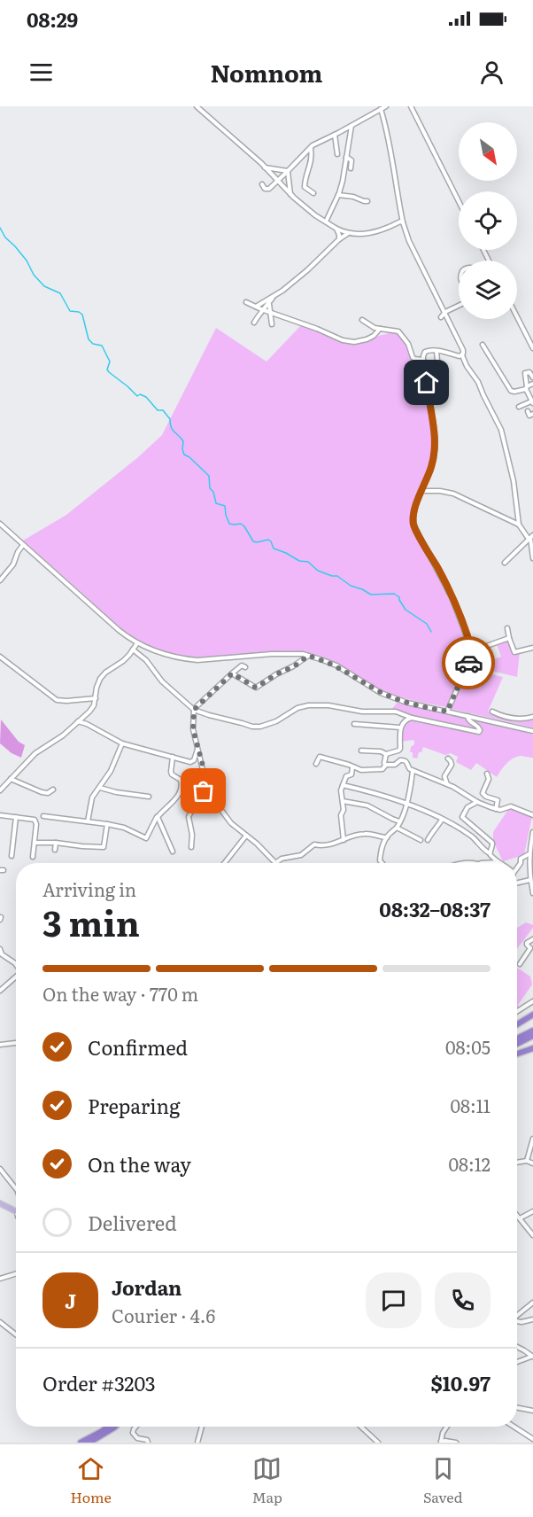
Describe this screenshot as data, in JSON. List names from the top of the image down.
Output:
{
  "north": "bottom right",
  "page": {
    "status": "08:29",
    "header": "Nomnom",
    "heading": ["3 min", "Arriving in", "08:32–08:37"],
    "panel": [
      "Jordan",
      "Courier · 4.6",
      "Order #3203",
      "$10.97"
    ],
    "bar": "On the way · 770 m",
    "list": [
      ["Confirmed", "08:05"],
      ["Preparing", "08:11"],
      ["On the way", "08:12"],
      "Delivered"
    ],
    "round": "J",
    "tabs": ["Home", "Map", "Saved"]
  }
}
